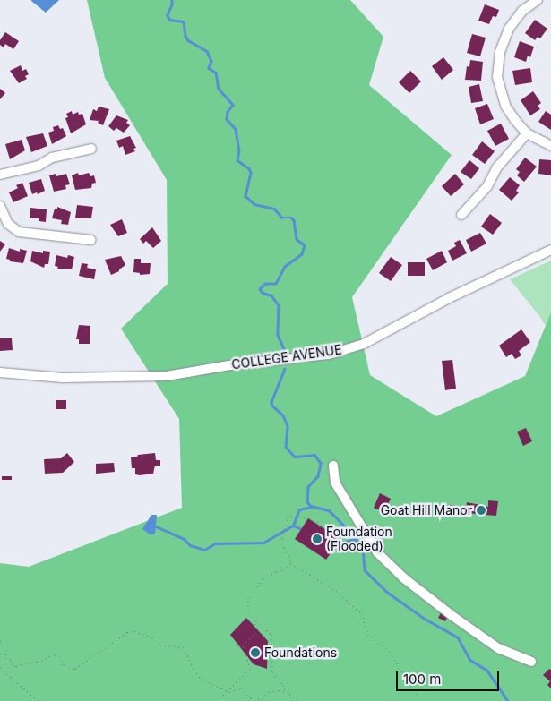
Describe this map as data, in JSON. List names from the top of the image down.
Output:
{
  "streets": {
    "street": ["COLLEGE AVENUE"]
  },
  "places": ["Goat Hill Manor", "Foundation (Flooded)", "Foundations"],
  "scale_bar": "100 m"
}
